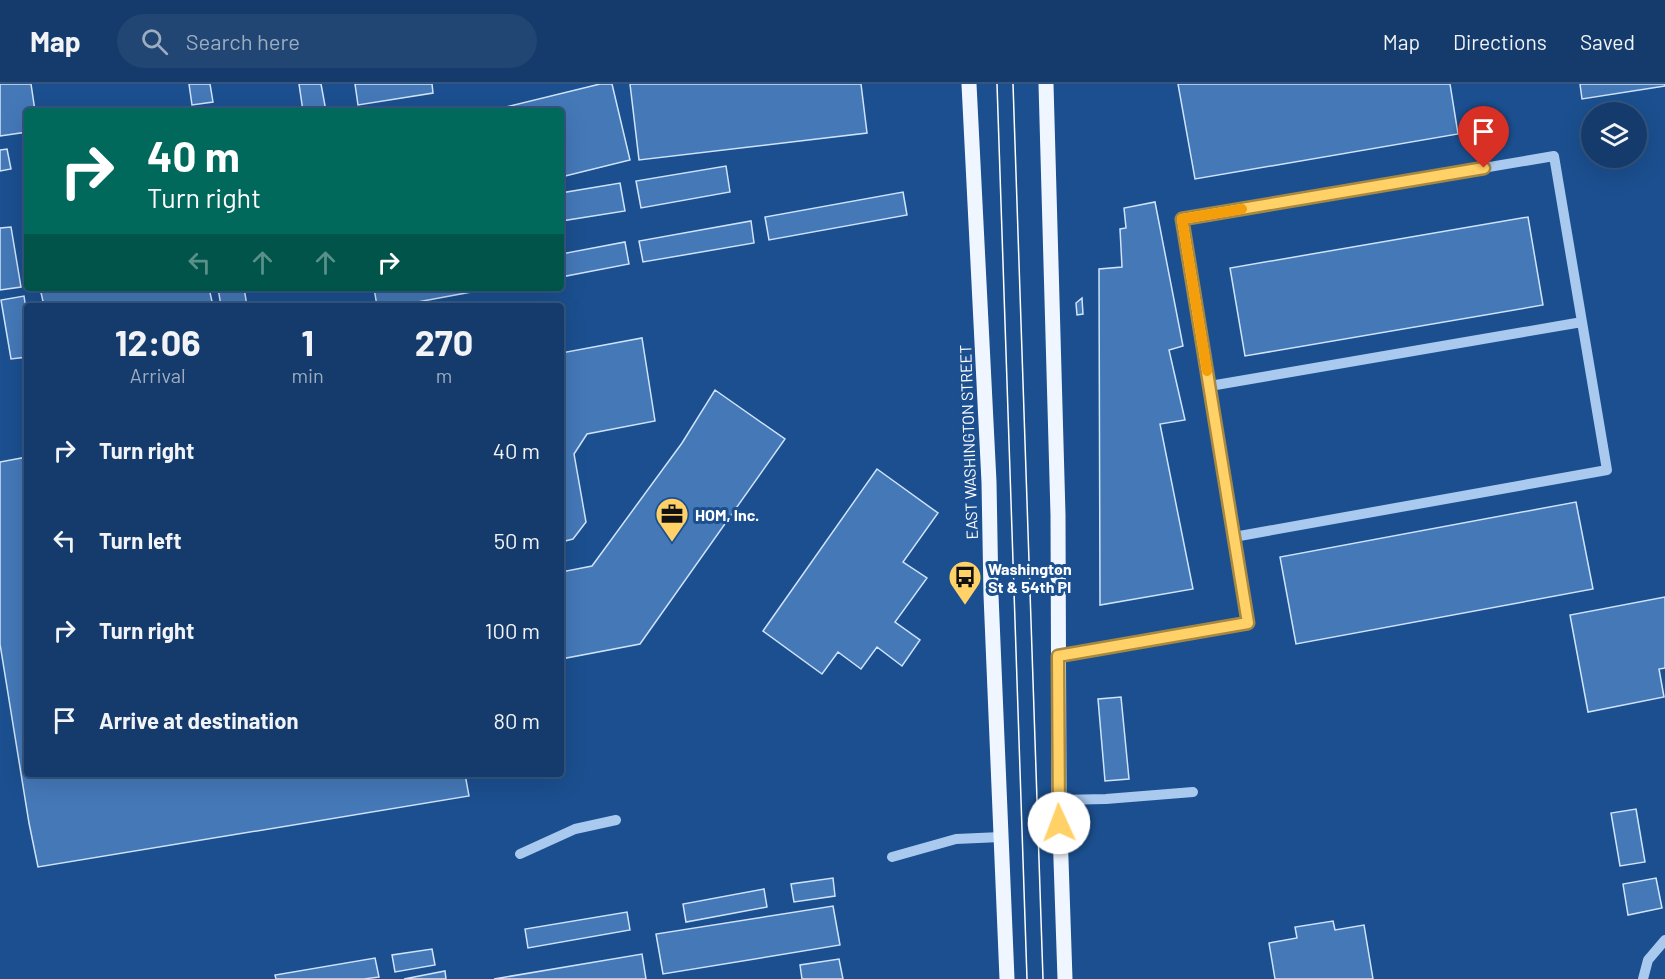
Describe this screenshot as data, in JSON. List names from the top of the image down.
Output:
{
  "streets": {
    "main road": ["EAST WASHINGTON STREET"]
  },
  "places": {
    "office": ["HOM, Inc."],
    "bus stop": ["Washington St & 54th Pl"]
  },
  "page": {
    "header": "Map",
    "search": "Search here",
    "nav": ["Map", "Directions", "Saved"],
    "turn": ["40 m", "Turn right"],
    "eta": [
      "12:06",
      "Arrival",
      "1",
      "min",
      "270",
      "m"
    ],
    "list": [
      {
        "name": "Turn right",
        "value": "40 m"
      },
      {
        "name": "Turn left",
        "value": "50 m"
      },
      {
        "name": "Turn right",
        "value": "100 m"
      },
      {
        "name": "Arrive at destination",
        "value": "80 m"
      }
    ]
  }
}
